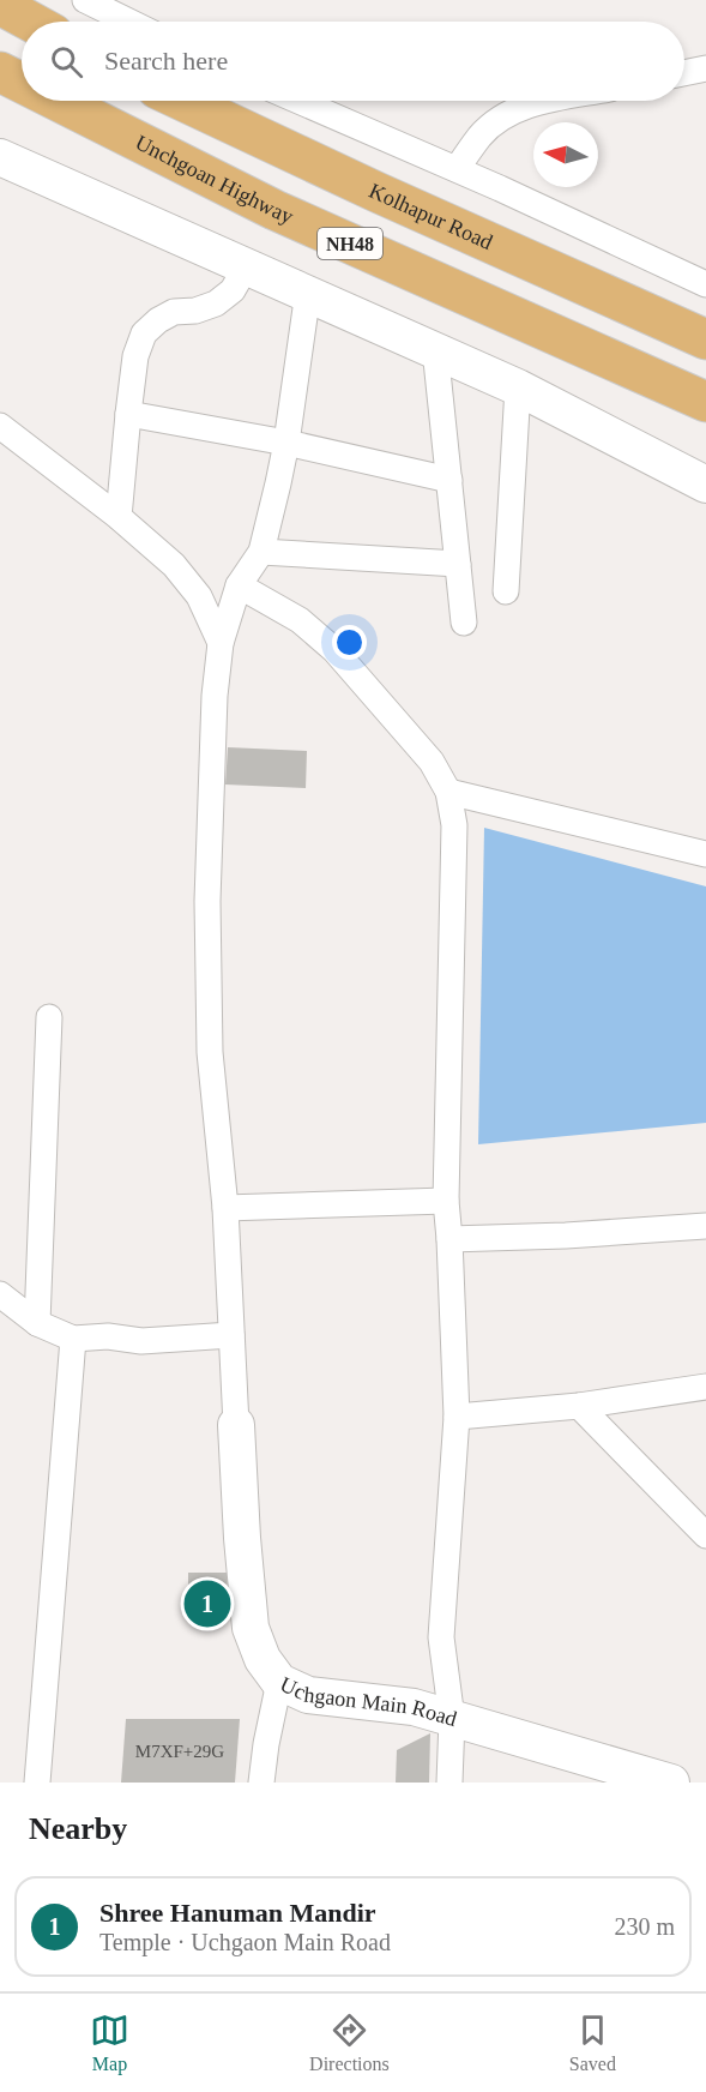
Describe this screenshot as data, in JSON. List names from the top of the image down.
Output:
{
  "streets": {
    "highway": ["Unchgoan Highway", "Kolhapur Road", "NH48"],
    "street": ["Uchgaon Main Road"]
  },
  "house_numbers": ["M7XF+29G"],
  "north": "left",
  "page": {
    "search": "Search here",
    "pins": "1",
    "heading": "Nearby",
    "list": [
      {
        "mark": "1",
        "name": "Shree Hanuman Mandir",
        "note": "Temple · Uchgaon Main Road",
        "value": "230 m"
      }
    ],
    "nav": ["Map", "Directions", "Saved"]
  }
}
